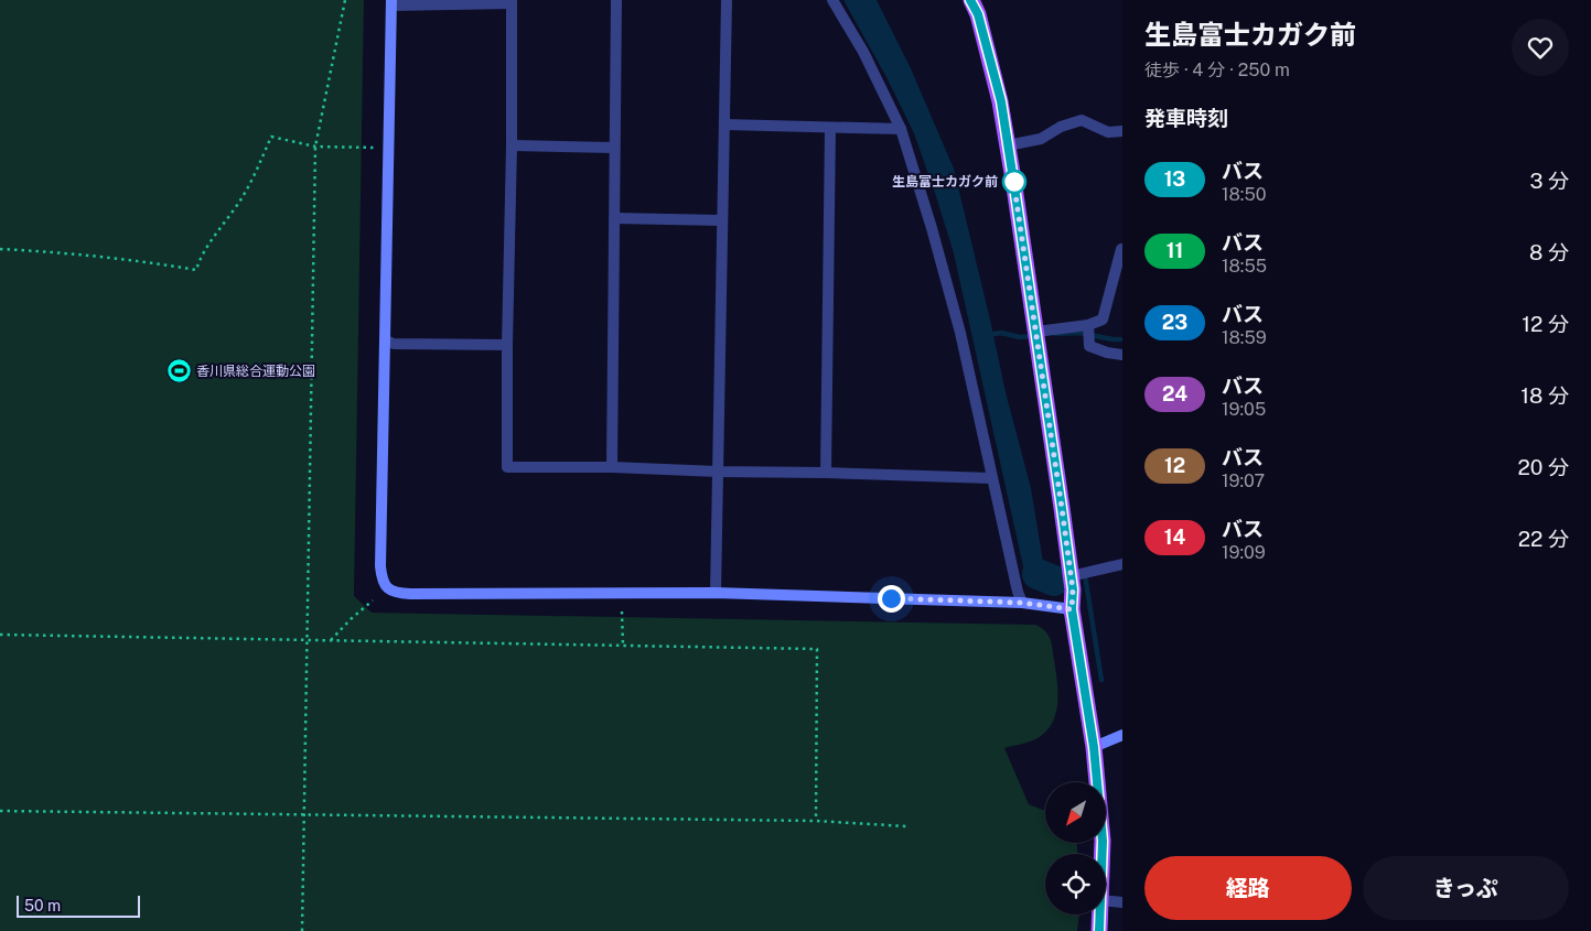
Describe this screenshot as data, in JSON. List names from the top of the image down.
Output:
{
  "places": {
    "other": ["生島富士カガク前"],
    "sports": ["香川県総合運動公園"]
  },
  "lines": ["bus line 13"],
  "scale_bar": "50 m",
  "north": "bottom left",
  "page": {
    "heading": [
      ["生島富士カガク前", "徒歩 · 4 分 · 250 m"],
      "発車時刻"
    ],
    "list": [
      {
        "mark": "13",
        "name": "バス",
        "note": "18:50",
        "value": "3 分"
      },
      {
        "mark": "11",
        "name": "バス",
        "note": "18:55",
        "value": "8 分"
      },
      {
        "mark": "23",
        "name": "バス",
        "note": "18:59",
        "value": "12 分"
      },
      {
        "mark": "24",
        "name": "バス",
        "note": "19:05",
        "value": "18 分"
      },
      {
        "mark": "12",
        "name": "バス",
        "note": "19:07",
        "value": "20 分"
      },
      {
        "mark": "14",
        "name": "バス",
        "note": "19:09",
        "value": "22 分"
      }
    ],
    "buttons": ["経路", "きっぷ"],
    "scale": "50 m"
  }
}
